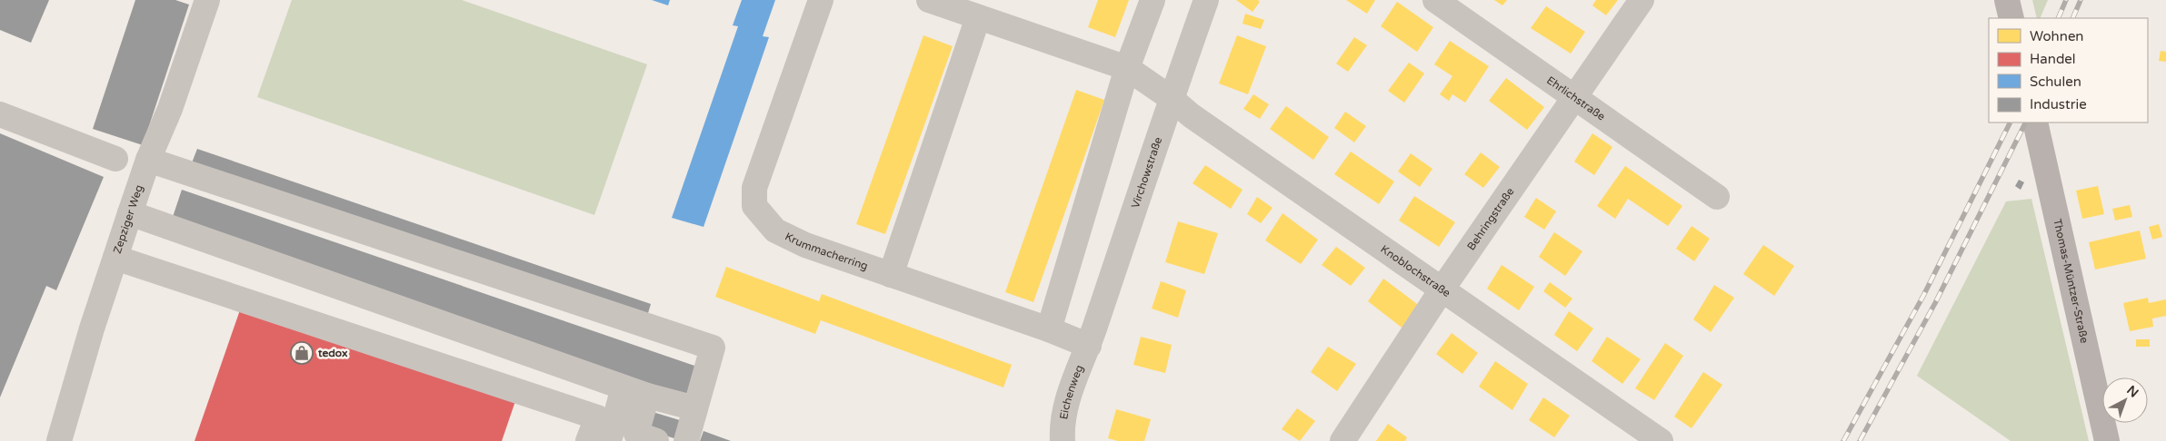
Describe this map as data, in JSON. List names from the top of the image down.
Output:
{
  "streets": {
    "main road": ["Thomas-Müntzer-Straße"],
    "street": [
      "Ehrlichstraße",
      "Virchowstraße",
      "Zepziger Weg",
      "Behringstraße",
      "Krummacherring",
      "Knoblochstraße",
      "Eichenweg"
    ]
  },
  "crossings": [
    ["Ehrlichstraße", "Behringstraße"],
    ["Virchowstraße", "Krummacherring"],
    ["Virchowstraße", "Knoblochstraße"],
    ["Virchowstraße", "Eichenweg"],
    ["Behringstraße", "Knoblochstraße"],
    ["Krummacherring", "Eichenweg"]
  ],
  "places": {
    "shop": ["tedox"]
  },
  "legend": [
    "Wohnen",
    "Handel",
    "Schulen",
    "Industrie"
  ],
  "north": "top right"
}
